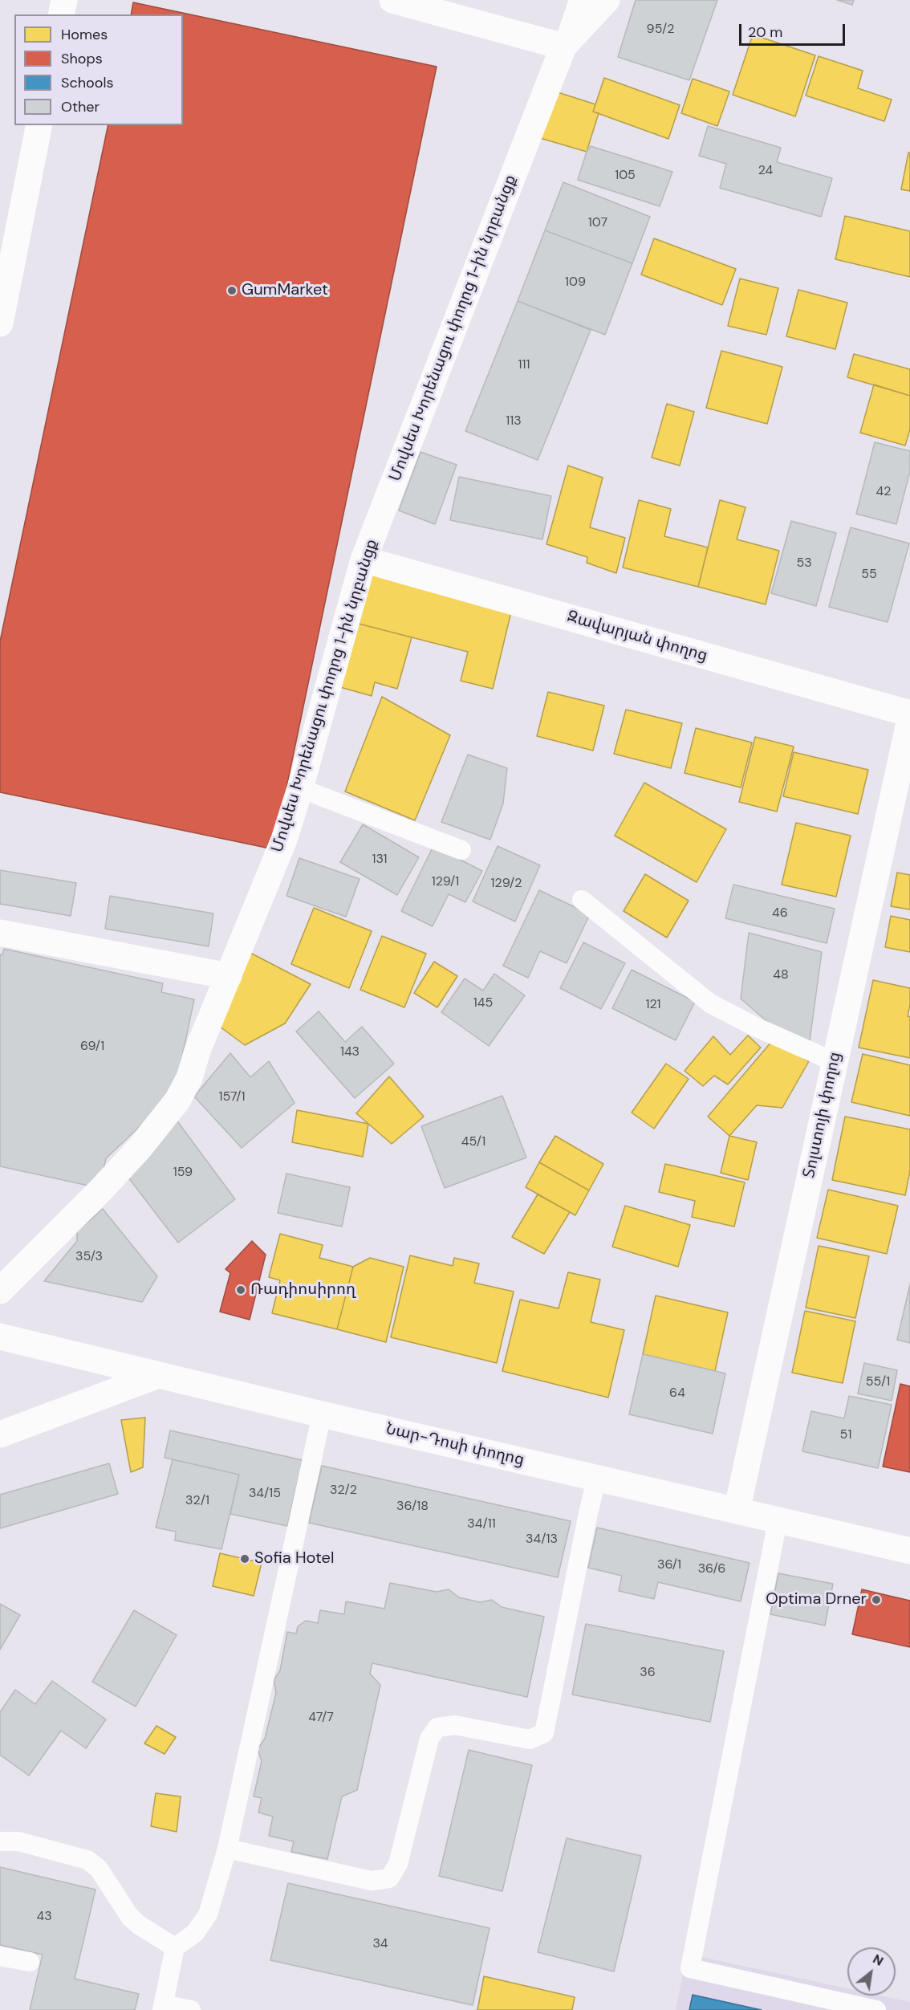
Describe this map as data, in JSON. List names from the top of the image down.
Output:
{
  "streets": {
    "street": [
      "Մովսես Խորենացու փողոց 1-ին նրբանցք",
      "Զավարյան փողոց",
      "Տոլստոյի փողոց",
      "Նար-Դոսի փողոց"
    ]
  },
  "crossings": [
    ["Մովսես Խորենացու փողոց 1-ին նրբանցք", "Զավարյան փողոց"],
    ["Տոլստոյի փողոց", "Նար-Դոսի փողոց"]
  ],
  "places": [
    "GumMarket",
    "Ռադիոսիրող",
    "Sofia Hotel",
    "Optima Drner"
  ],
  "house_numbers": [
    "95/2",
    "24",
    "105",
    "107",
    "109",
    "111",
    "113",
    "42",
    "53",
    "55",
    "131",
    "129/1",
    "129/2",
    "46",
    "48",
    "145",
    "121",
    "69/1",
    "143",
    "157/1",
    "45/1",
    "159",
    "35/3",
    "55/1",
    "64",
    "51",
    "32/2",
    "34/15",
    "32/1",
    "36/18",
    "34/11",
    "34/13",
    "36/1",
    "36/6",
    "36",
    "47/7",
    "43",
    "34"
  ],
  "legend": [
    "Homes",
    "Shops",
    "Schools",
    "Other"
  ],
  "scale_bar": "20 m",
  "north": "top right"
}
